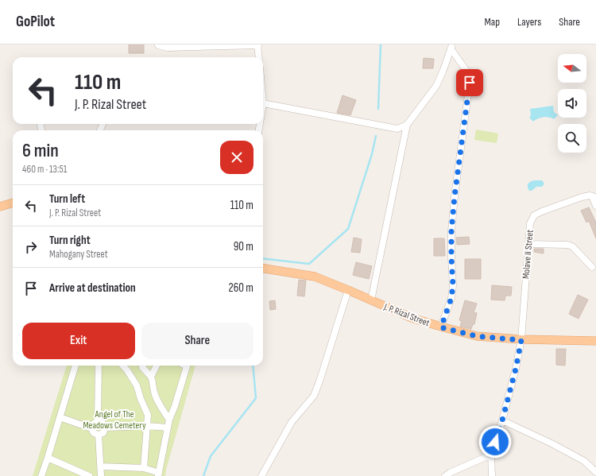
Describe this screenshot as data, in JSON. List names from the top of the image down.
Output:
{
  "streets": {
    "main road": ["J. P. Rizal Street"],
    "street": ["Molave II Street"]
  },
  "crossings": [
    ["Molave II Street", "J. P. Rizal Street"]
  ],
  "parks": ["Angel of The Meadows Cemetery"],
  "north": "left",
  "page": {
    "header": "GoPilot",
    "nav": ["Map", "Layers", "Share"],
    "turn": ["110 m", "J. P. Rizal Street"],
    "heading": ["6 min", "460 m · 13:51"],
    "list": [
      {
        "name": "Turn left",
        "note": "J. P. Rizal Street",
        "value": "110 m"
      },
      {
        "name": "Turn right",
        "note": "Mahogany Street",
        "value": "90 m"
      },
      {
        "name": "Arrive at destination",
        "value": "260 m"
      }
    ],
    "buttons": ["Exit", "Share"]
  }
}
